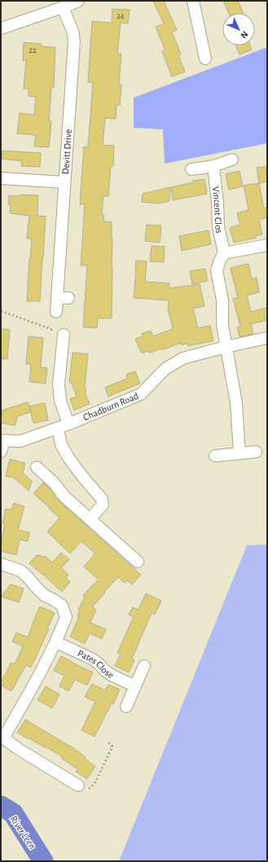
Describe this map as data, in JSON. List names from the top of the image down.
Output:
{
  "streets": {
    "street": [
      "Devitt Drive",
      "Vincent Clos",
      "Chadburn Road",
      "Pates Close"
    ]
  },
  "water": ["River Leen"],
  "house_numbers": ["24", "22"],
  "north": "bottom right"
}
